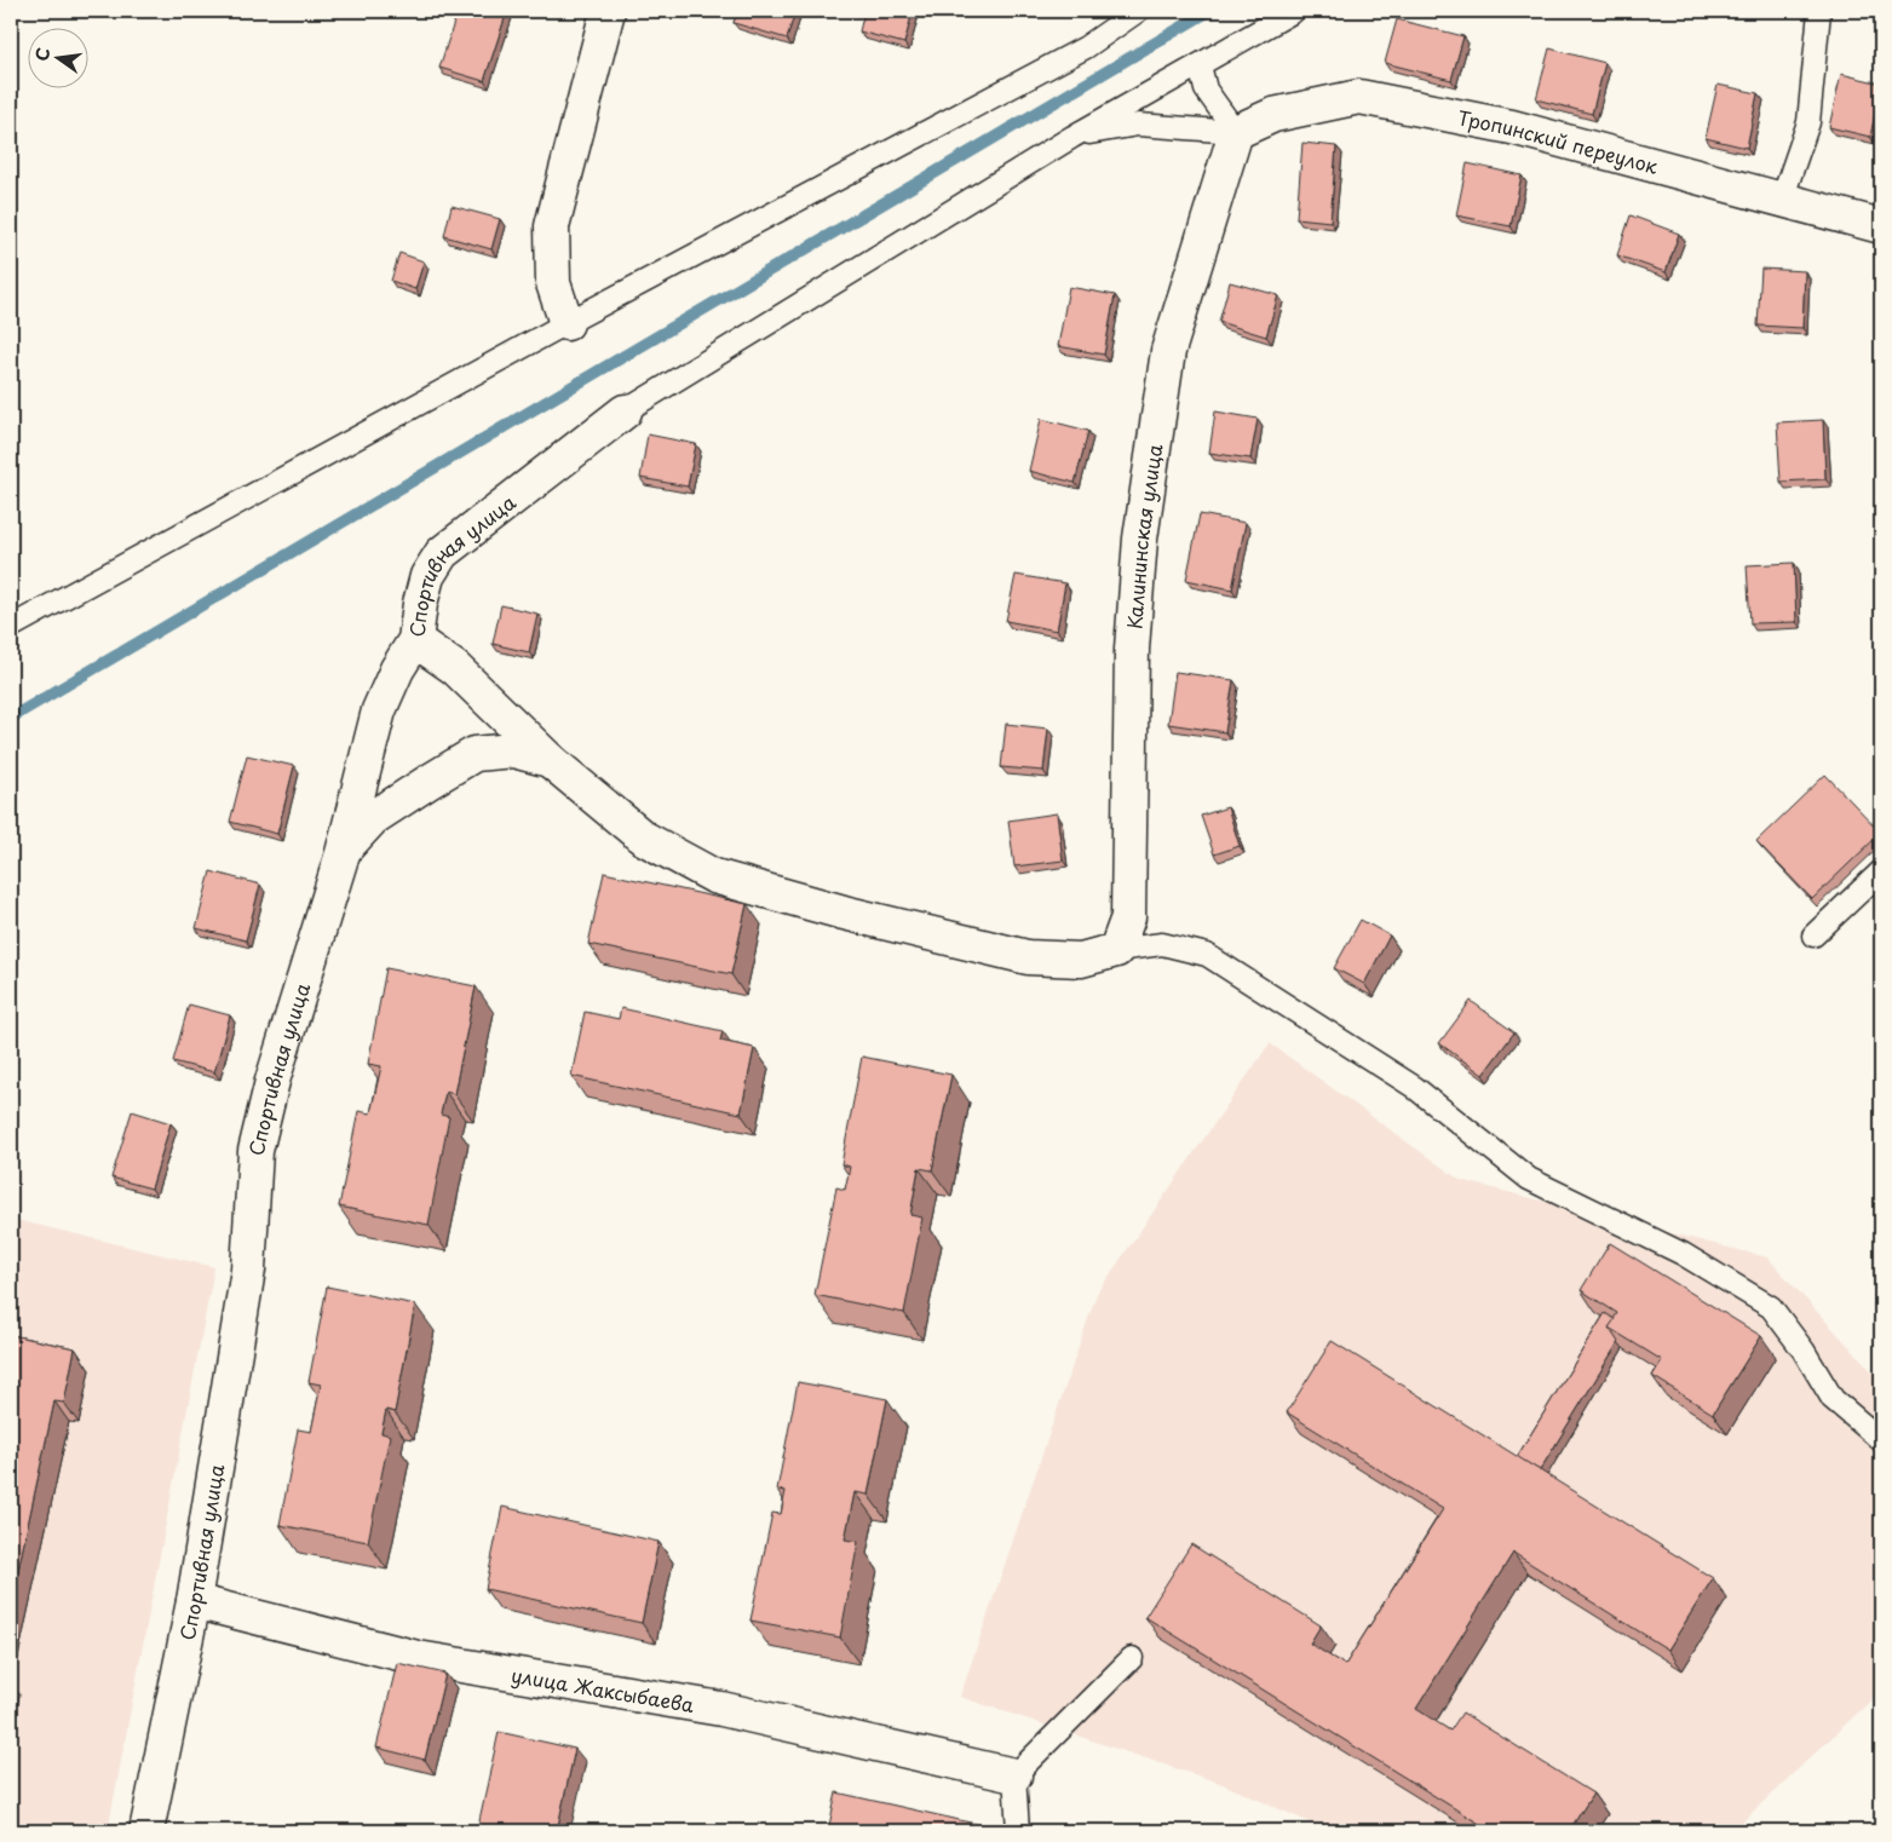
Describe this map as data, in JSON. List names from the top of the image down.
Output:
{
  "streets": {
    "street": [
      "Тропинский переулок",
      "Калининская улица",
      "Спортивная улица",
      "улица Жаксыбаева"
    ]
  },
  "crossings": [
    ["Тропинский переулок", "Калининская улица"],
    ["Спортивная улица", "улица Жаксыбаева"]
  ],
  "north": "left"
}
